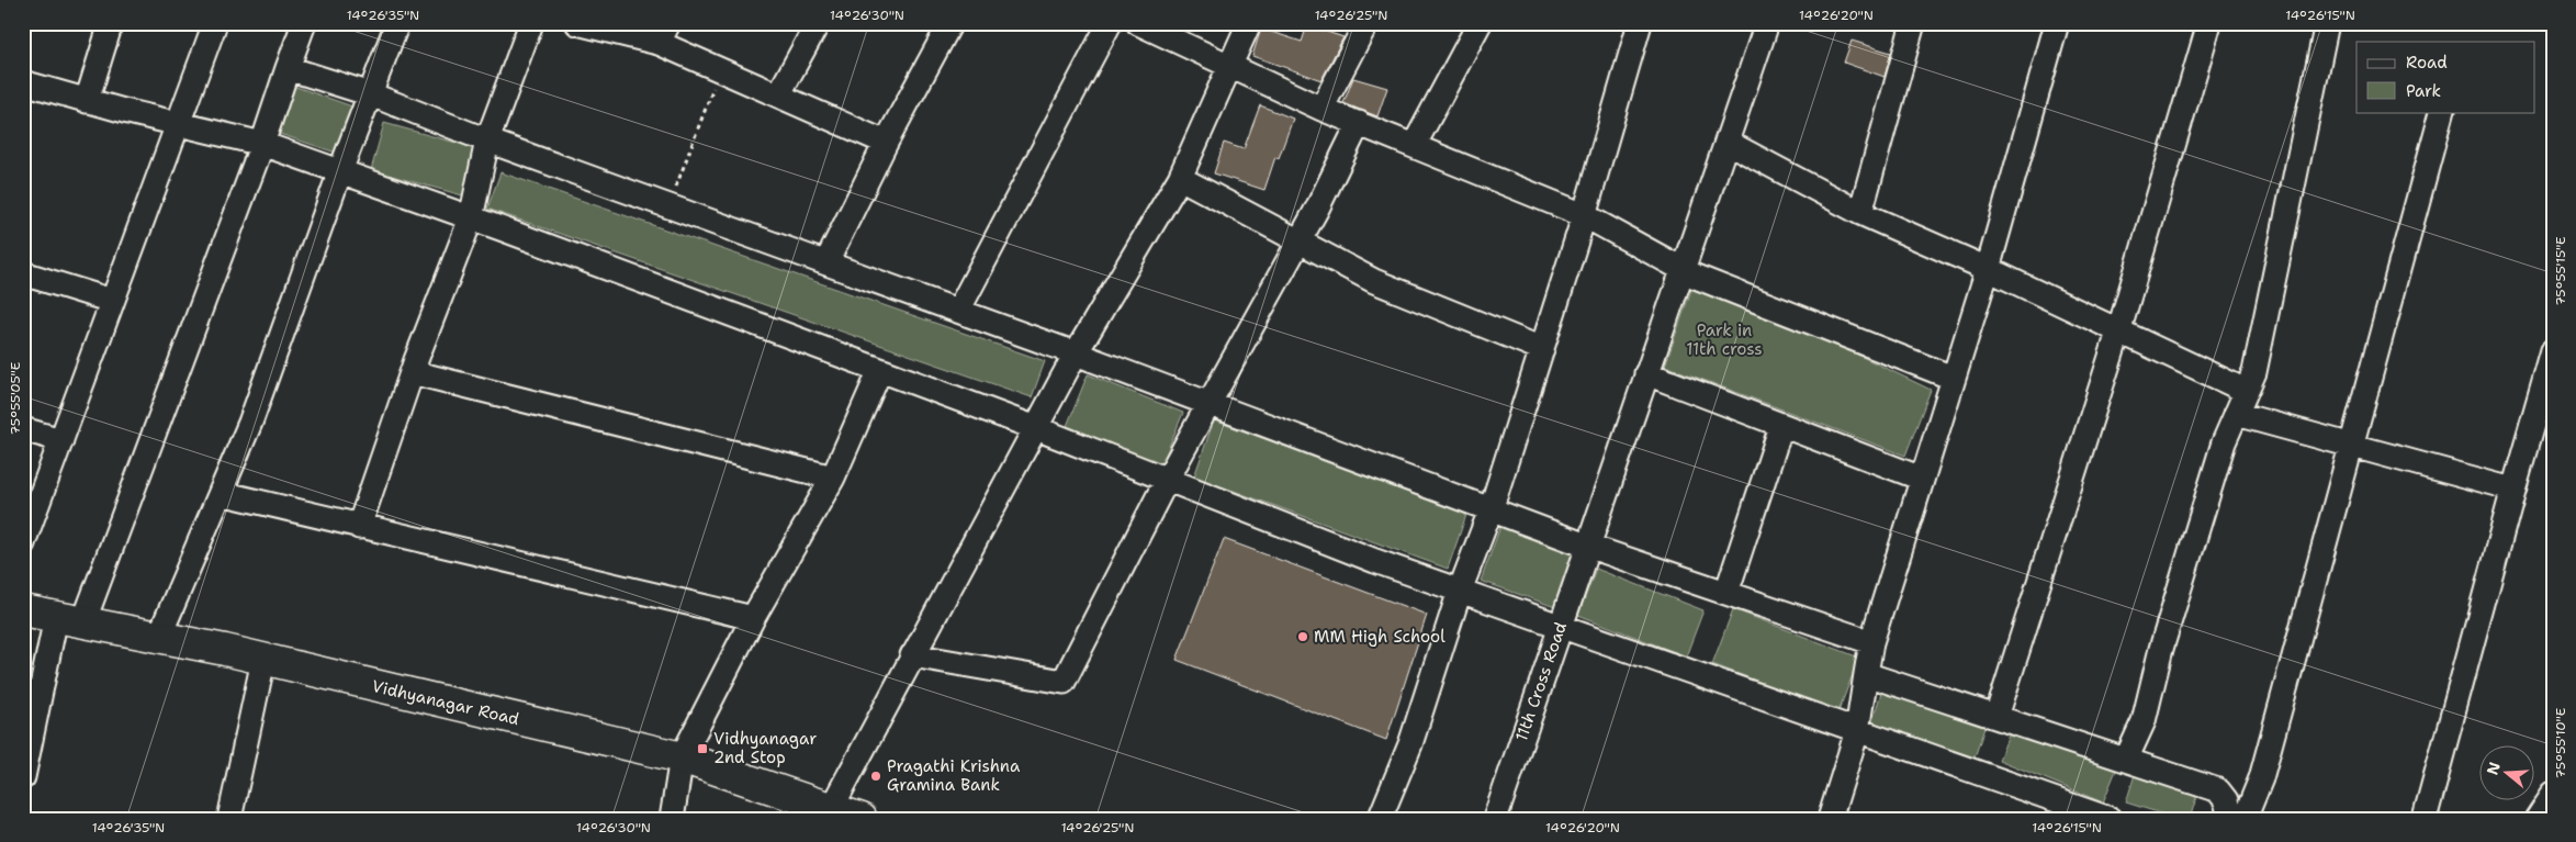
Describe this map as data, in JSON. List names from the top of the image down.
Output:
{
  "streets": {
    "street": ["11th Cross Road", "Vidhyanagar Road"]
  },
  "parks": ["Park in 11th cross"],
  "places": {
    "other": ["MM High School", "Pragathi Krishna Gramina Bank"],
    "transit": ["Vidhyanagar 2nd Stop"]
  },
  "legend": ["Road", "Park"],
  "north": "left",
  "coordinates": [
    "14°26'35\"N",
    "14°26'30\"N",
    "14°26'25\"N",
    "14°26'20\"N",
    "14°26'15\"N",
    "75°55'15\"E",
    "75°55'05\"E",
    "75°55'10\"E"
  ]
}
